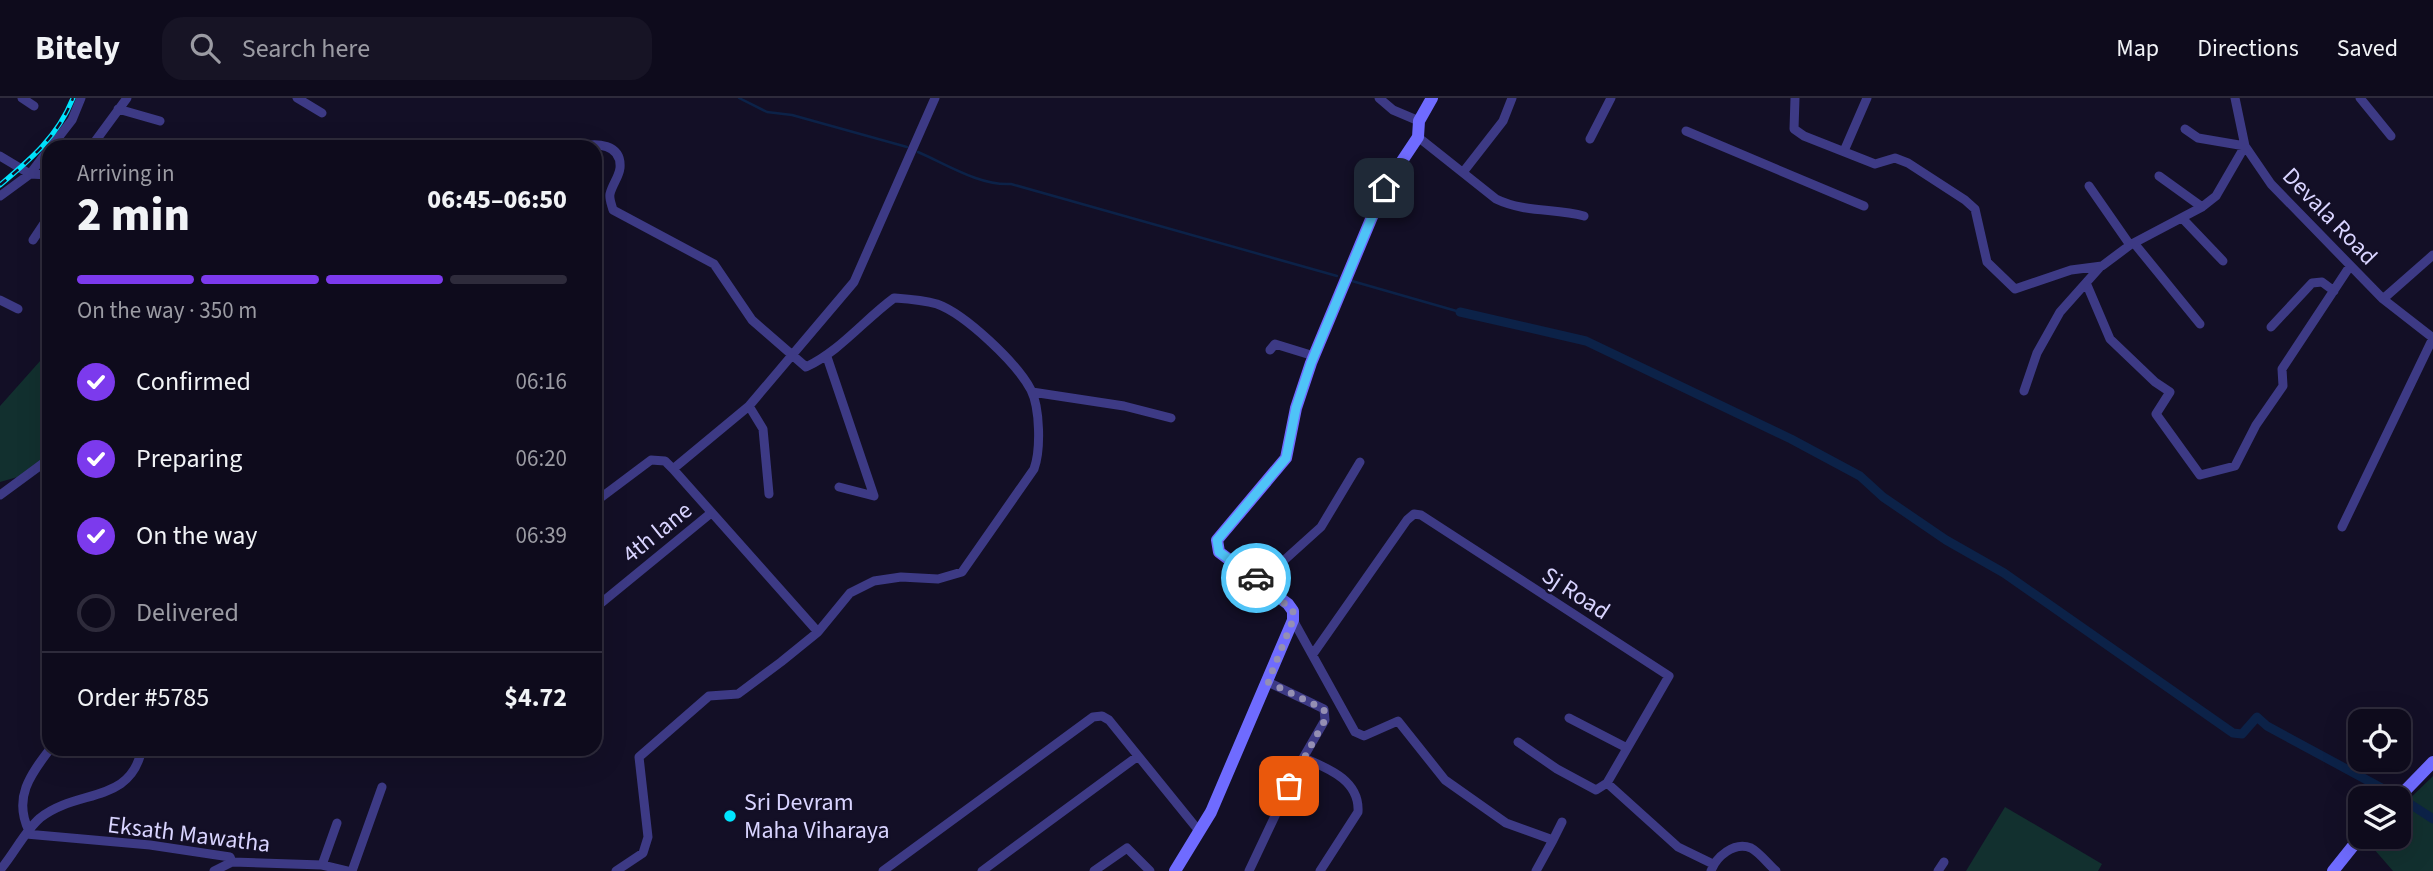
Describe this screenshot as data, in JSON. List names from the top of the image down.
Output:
{
  "streets": {
    "street": [
      "Devala Road",
      "4th lane",
      "Sj Road",
      "Eksath Mawatha"
    ]
  },
  "places": ["Sri Devram Maha Viharaya"],
  "page": {
    "header": "Bitely",
    "search": "Search here",
    "nav": ["Map", "Directions", "Saved"],
    "heading": ["2 min", "Arriving in", "06:45–06:50"],
    "panel": ["Order #5785", "$4.72"],
    "bar": "On the way · 350 m",
    "list": [
      ["Confirmed", "06:16"],
      ["Preparing", "06:20"],
      ["On the way", "06:39"],
      "Delivered"
    ]
  }
}
